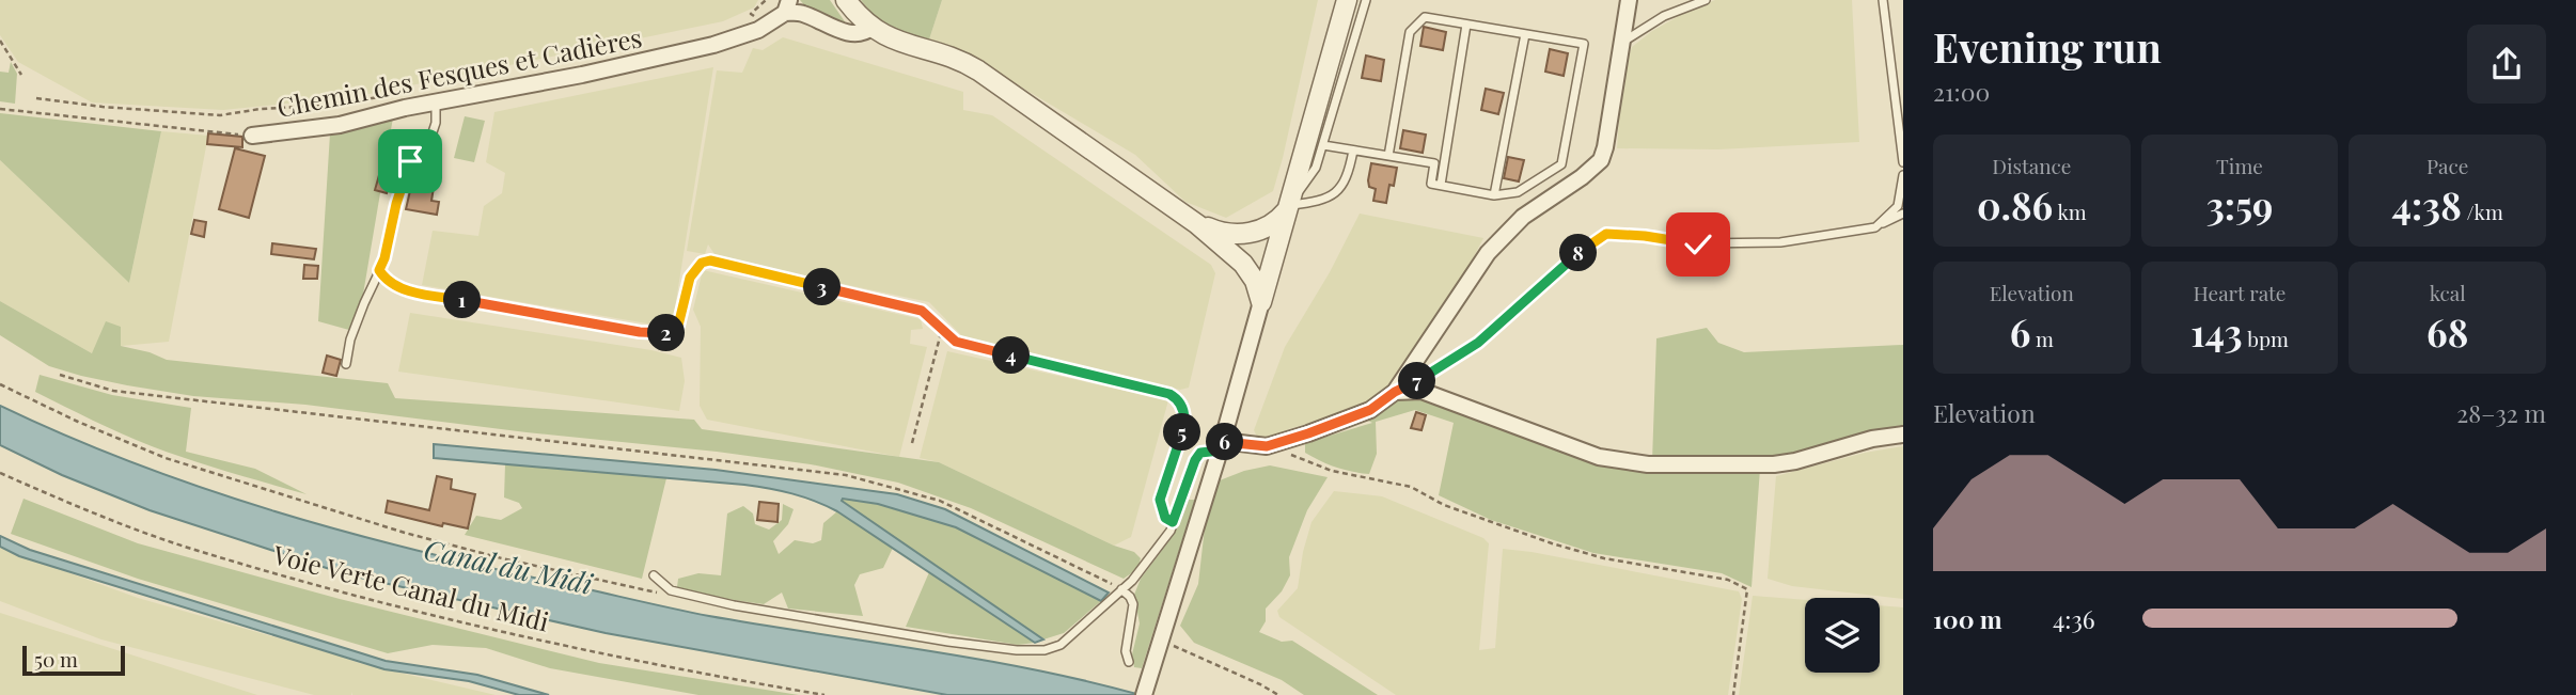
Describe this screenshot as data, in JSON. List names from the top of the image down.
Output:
{
  "streets": {
    "street": ["Chemin des Fesques et Cadières"],
    "path": ["Voie Verte Canal du Midi"]
  },
  "water": ["Canal du Midi"],
  "scale_bar": "50 m",
  "page": {
    "heading": ["Evening run", "21:00"],
    "stats": [
      ["Distance", "0.86 km"],
      ["Time", "3:59"],
      ["Pace", "4:38 /km"],
      ["Elevation", "6 m"],
      ["Heart rate", "143 bpm"],
      ["kcal", "68"]
    ],
    "pins": [
      "8",
      "3",
      "1",
      "2",
      "4",
      "7",
      "5",
      "6"
    ],
    "chart": ["Elevation", "28–32 m"],
    "list": [
      {
        "name": "100 m",
        "note": "4:36"
      }
    ],
    "scale": "50 m"
  }
}
